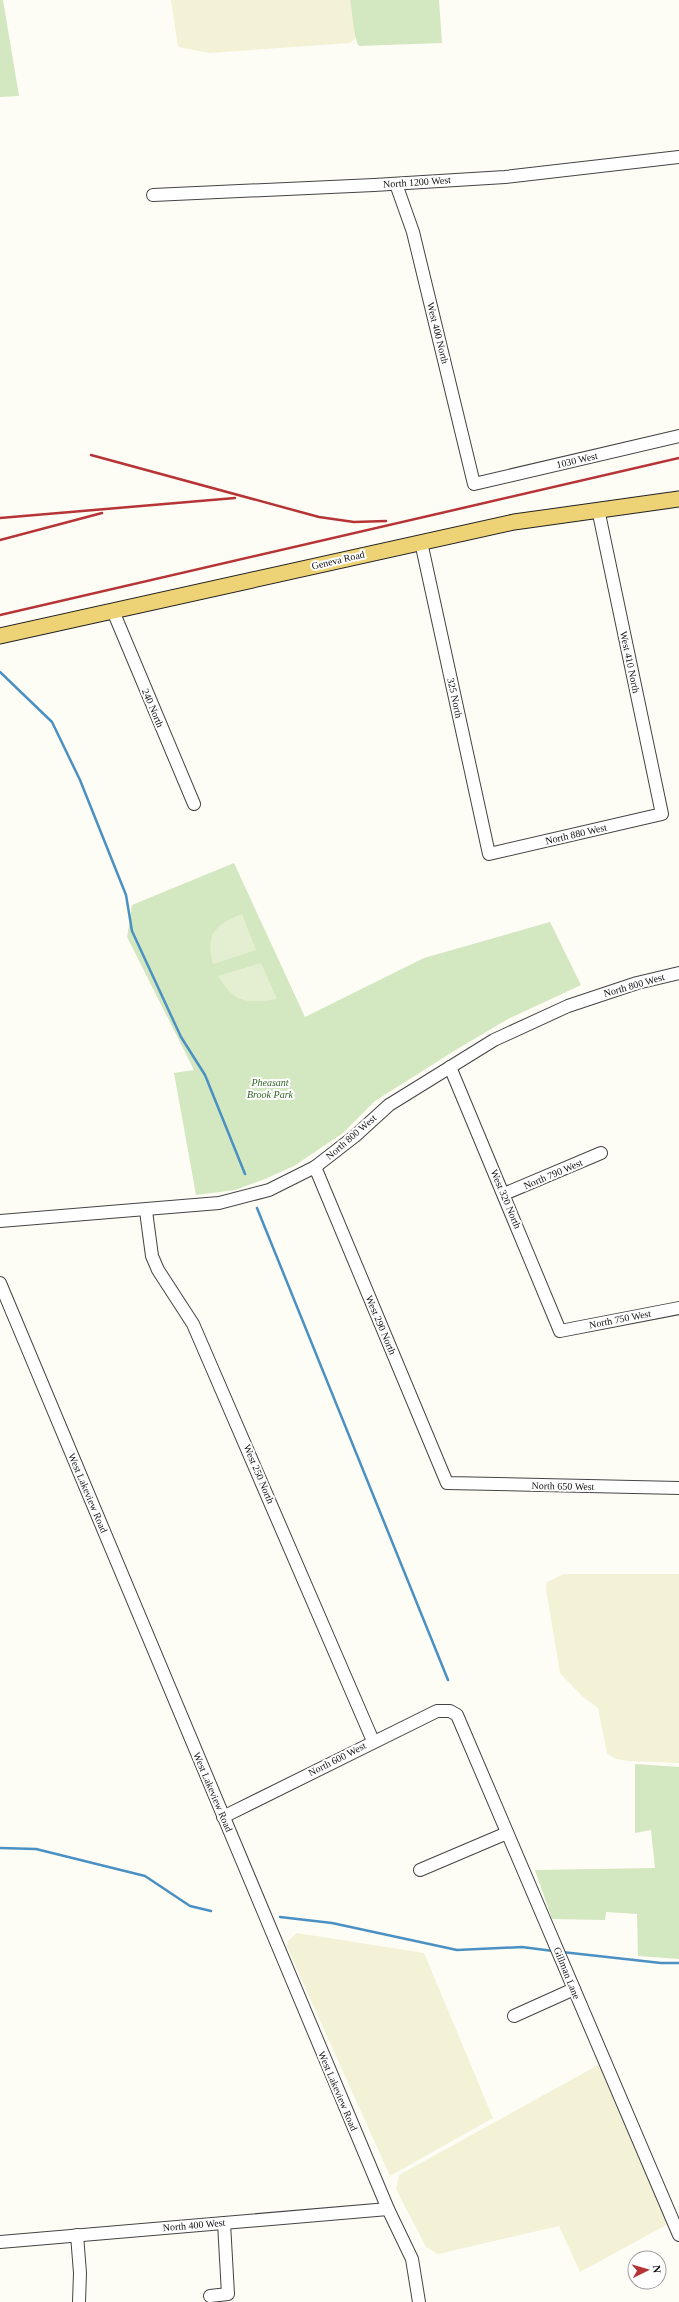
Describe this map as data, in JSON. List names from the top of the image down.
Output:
{
  "streets": {
    "main road": ["Geneva Road"],
    "street": [
      "North 1200 West",
      "West 400 North",
      "1030 West",
      "West 410 North",
      "325 North",
      "240 North",
      "North 880 West",
      "North 800 West",
      "North 790 West",
      "West 320 North",
      "North 750 West",
      "West 290 North",
      "West 250 North",
      "North 650 West",
      "West Lakeview Road",
      "North 600 West",
      "Gillman Lane",
      "North 400 West"
    ]
  },
  "crossings": [
    ["North 1200 West", "West 400 North"],
    ["West 400 North", "1030 West"],
    ["Geneva Road", "West 410 North"],
    ["Geneva Road", "325 North"],
    ["Geneva Road", "240 North"],
    ["West 410 North", "North 880 West"],
    ["325 North", "North 880 West"],
    ["North 800 West", "West 320 North"],
    ["North 800 West", "West 290 North"],
    ["North 800 West", "West 250 North"],
    ["North 790 West", "West 320 North"],
    ["West 320 North", "North 750 West"],
    ["West 290 North", "North 650 West"],
    ["West 250 North", "North 600 West"],
    ["West Lakeview Road", "North 600 West"],
    ["West Lakeview Road", "North 400 West"],
    ["North 600 West", "Gillman Lane"]
  ],
  "parks": ["Pheasant Brook Park"],
  "north": "right"
}
